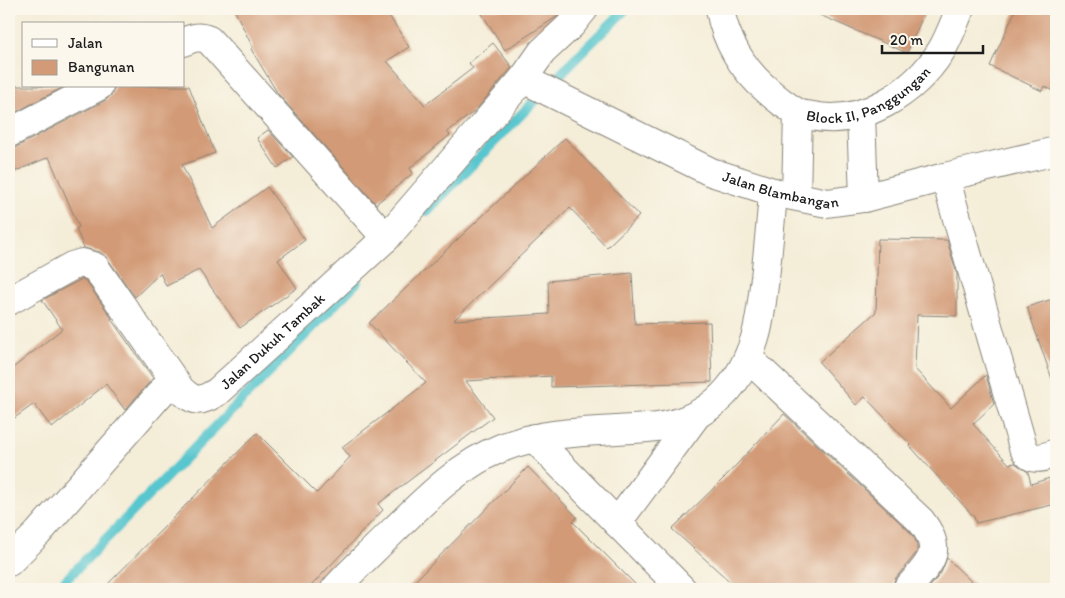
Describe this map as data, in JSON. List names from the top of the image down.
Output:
{
  "streets": {
    "street": ["Block II, Panggungan", "Jalan Blambangan", "Jalan Dukuh Tambak"]
  },
  "crossings": [
    ["Jalan Blambangan", "Jalan Dukuh Tambak"]
  ],
  "legend": ["Jalan", "Bangunan"],
  "scale_bar": "20 m"
}
